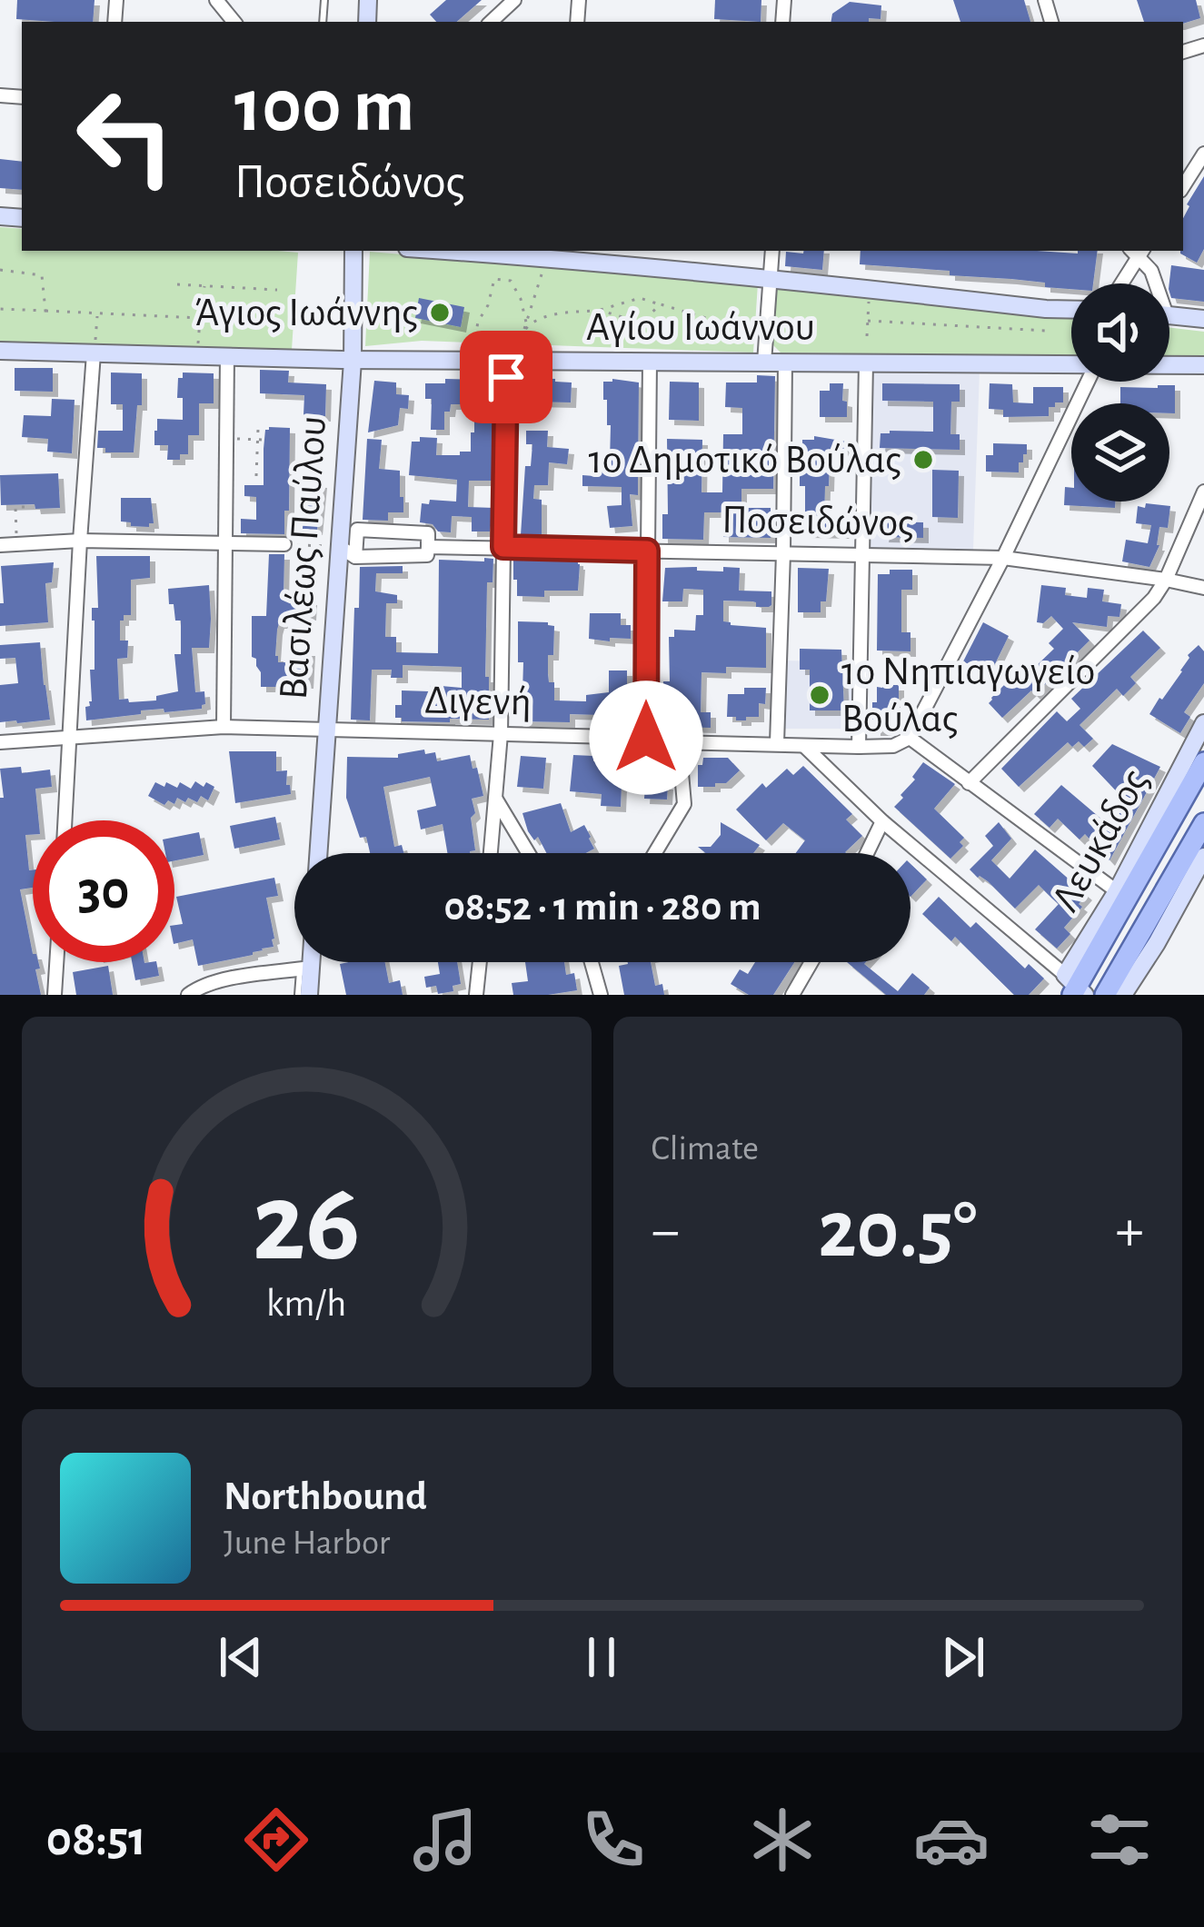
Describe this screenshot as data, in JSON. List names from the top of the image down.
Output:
{
  "streets": {
    "street": [
      "Αγίου Ιωάννου",
      "Ποσειδώνος",
      "Βασιλέως Παύλου",
      "Διγενή",
      "Λευκάδος"
    ]
  },
  "crossings": [
    ["Αγίου Ιωάννου", "Βασιλέως Παύλου"],
    ["Βασιλέως Παύλου", "Διγενή"]
  ],
  "places": ["Άγιος Ιωάννης", "1ο Δημοτικό Βούλας", "1ο Νηπιαγωγείο Βούλας"],
  "page": {
    "turn": ["100 m", "Ποσειδώνος"],
    "limit": "30",
    "trip": "08:52 · 1 min · 280 m",
    "tile": "Climate",
    "heat": ["−", "20.5°", "+"],
    "song": ["Northbound", "June Harbor"],
    "tabs": "08:51",
    "gauge": ["26", "km/h"]
  }
}
